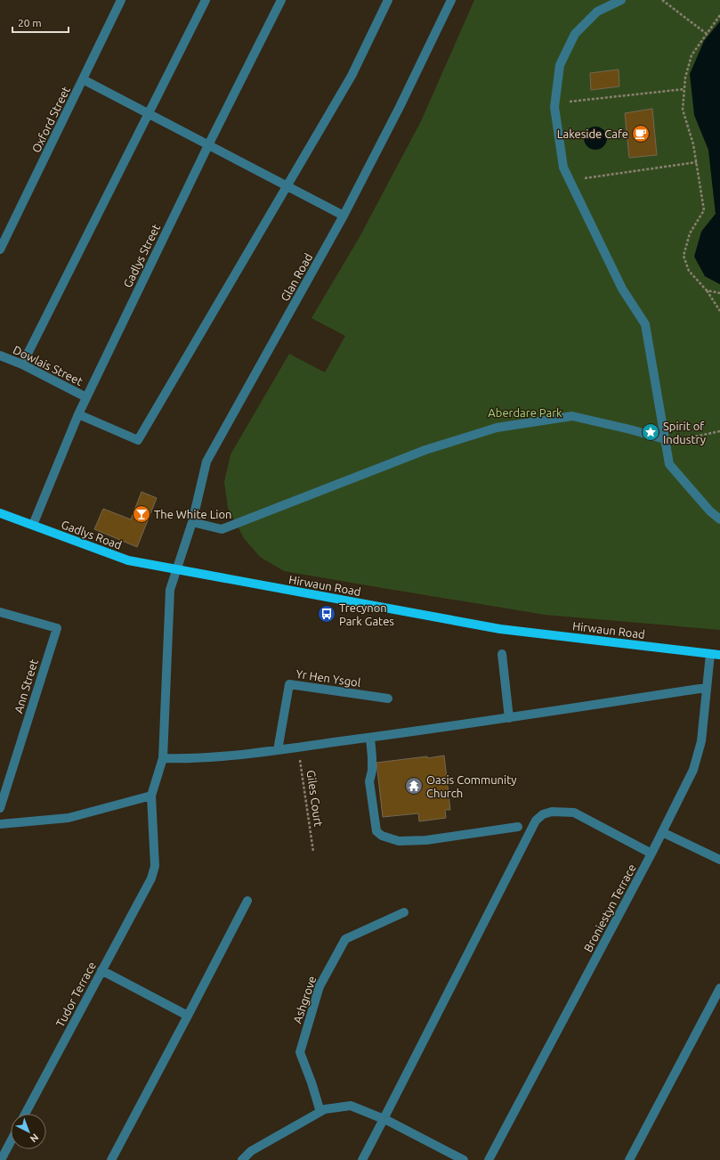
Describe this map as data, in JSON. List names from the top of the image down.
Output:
{
  "streets": {
    "main road": ["Gadlys Road", "Hirwaun Road"],
    "street": [
      "Oxford Street",
      "Gadlys Street",
      "Glan Road",
      "Dowlais Street",
      "Yr Hen Ysgol",
      "Ann Street",
      "Broniestyn Terrace",
      "Tudor Terrace",
      "Ashgrove"
    ],
    "path": ["Giles Court"]
  },
  "crossings": [
    ["Gadlys Street", "Dowlais Street"],
    ["Gadlys Street", "Gadlys Road"],
    ["Glan Road", "Gadlys Road"],
    ["Glan Road", "Hirwaun Road"],
    ["Gadlys Road", "Hirwaun Road"],
    ["Hirwaun Road", "Broniestyn Terrace"]
  ],
  "parks": ["Aberdare Park"],
  "places": {
    "cafe": ["Lakeside Cafe"],
    "place": ["Spirit of Industry"],
    "bar": ["The White Lion"],
    "bus stop": ["Trecynon Park Gates"],
    "temple": ["Oasis Community Church"]
  },
  "scale_bar": "20 m",
  "north": "bottom right"
}
